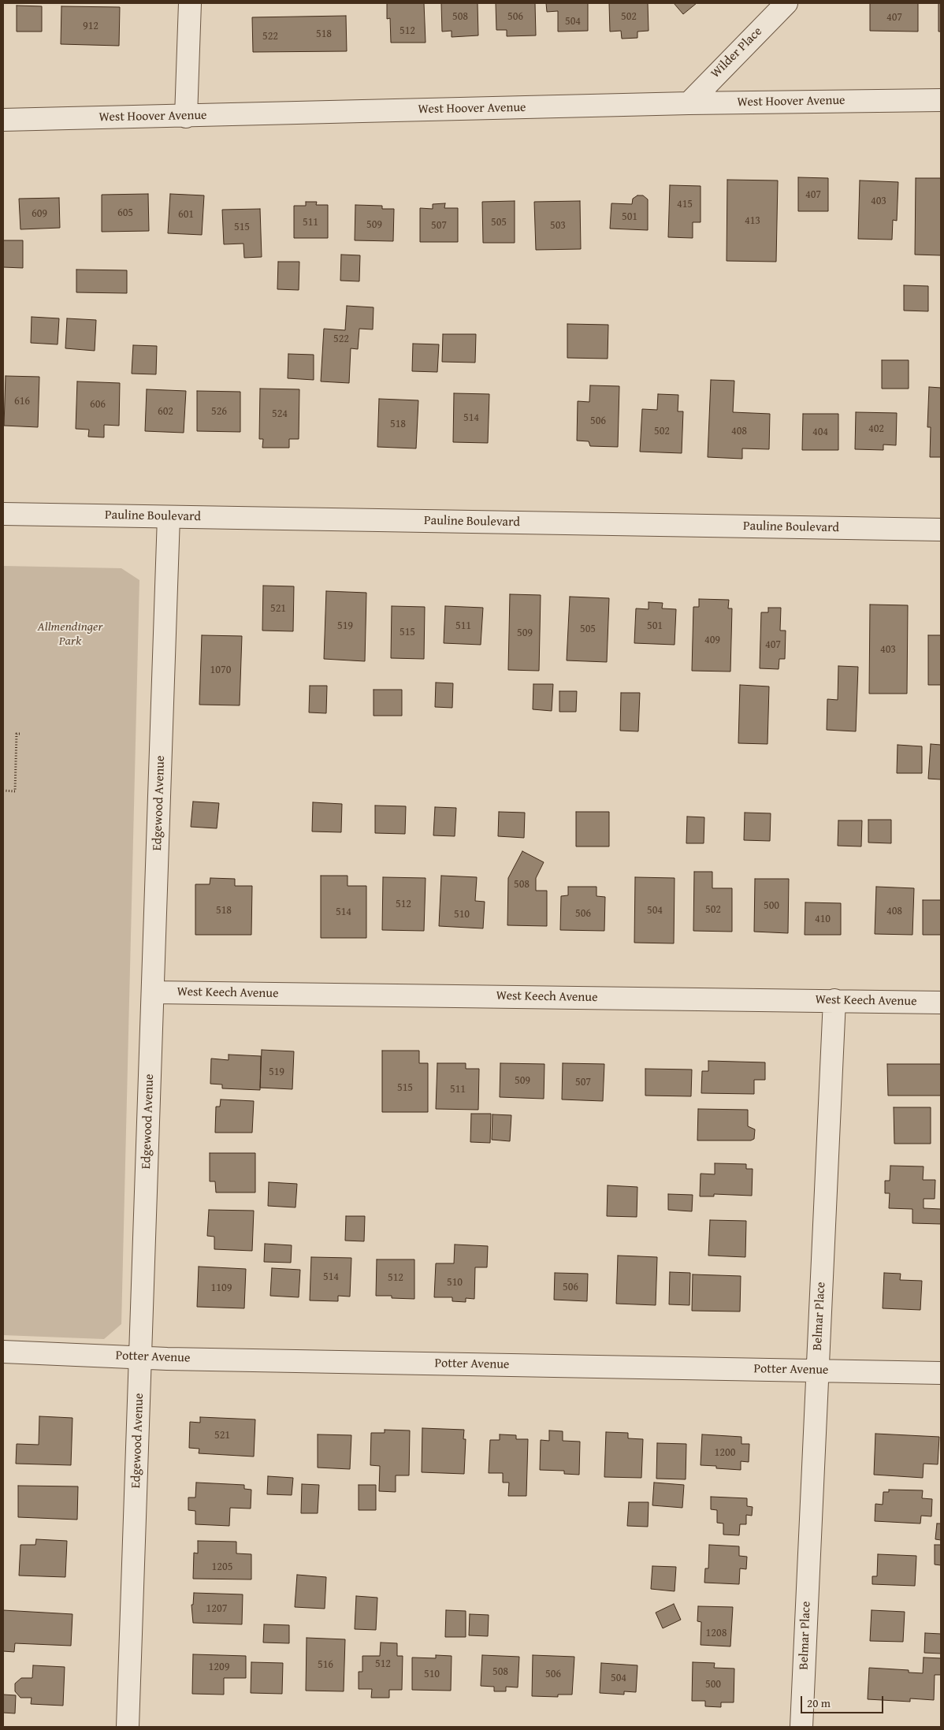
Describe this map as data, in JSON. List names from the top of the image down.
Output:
{
  "streets": {
    "street": [
      "Wilder Place",
      "West Hoover Avenue",
      "Pauline Boulevard",
      "Edgewood Avenue",
      "West Keech Avenue",
      "Belmar Place",
      "Potter Avenue"
    ]
  },
  "crossings": [
    ["Wilder Place", "West Hoover Avenue"],
    ["Pauline Boulevard", "Edgewood Avenue"],
    ["Edgewood Avenue", "West Keech Avenue"],
    ["Edgewood Avenue", "Potter Avenue"],
    ["West Keech Avenue", "Belmar Place"],
    ["Belmar Place", "Potter Avenue"]
  ],
  "parks": ["Allmendinger Park"],
  "house_numbers": [
    "508",
    "506",
    "502",
    "407",
    "504",
    "912",
    "512",
    "518",
    "522",
    "407",
    "403",
    "415",
    "605",
    "609",
    "601",
    "501",
    "413",
    "511",
    "505",
    "509",
    "507",
    "503",
    "515",
    "522",
    "616",
    "606",
    "602",
    "526",
    "524",
    "514",
    "506",
    "518",
    "402",
    "502",
    "408",
    "404",
    "521",
    "519",
    "511",
    "501",
    "505",
    "515",
    "509",
    "409",
    "407",
    "403",
    "1070",
    "508",
    "512",
    "500",
    "502",
    "518",
    "504",
    "408",
    "514",
    "506",
    "510",
    "410",
    "519",
    "509",
    "507",
    "515",
    "511",
    "514",
    "512",
    "510",
    "506",
    "1109",
    "521",
    "1200",
    "1205",
    "1207",
    "1208",
    "512",
    "516",
    "1209",
    "508",
    "510",
    "506",
    "504",
    "500"
  ],
  "scale_bar": "20 m"
}
